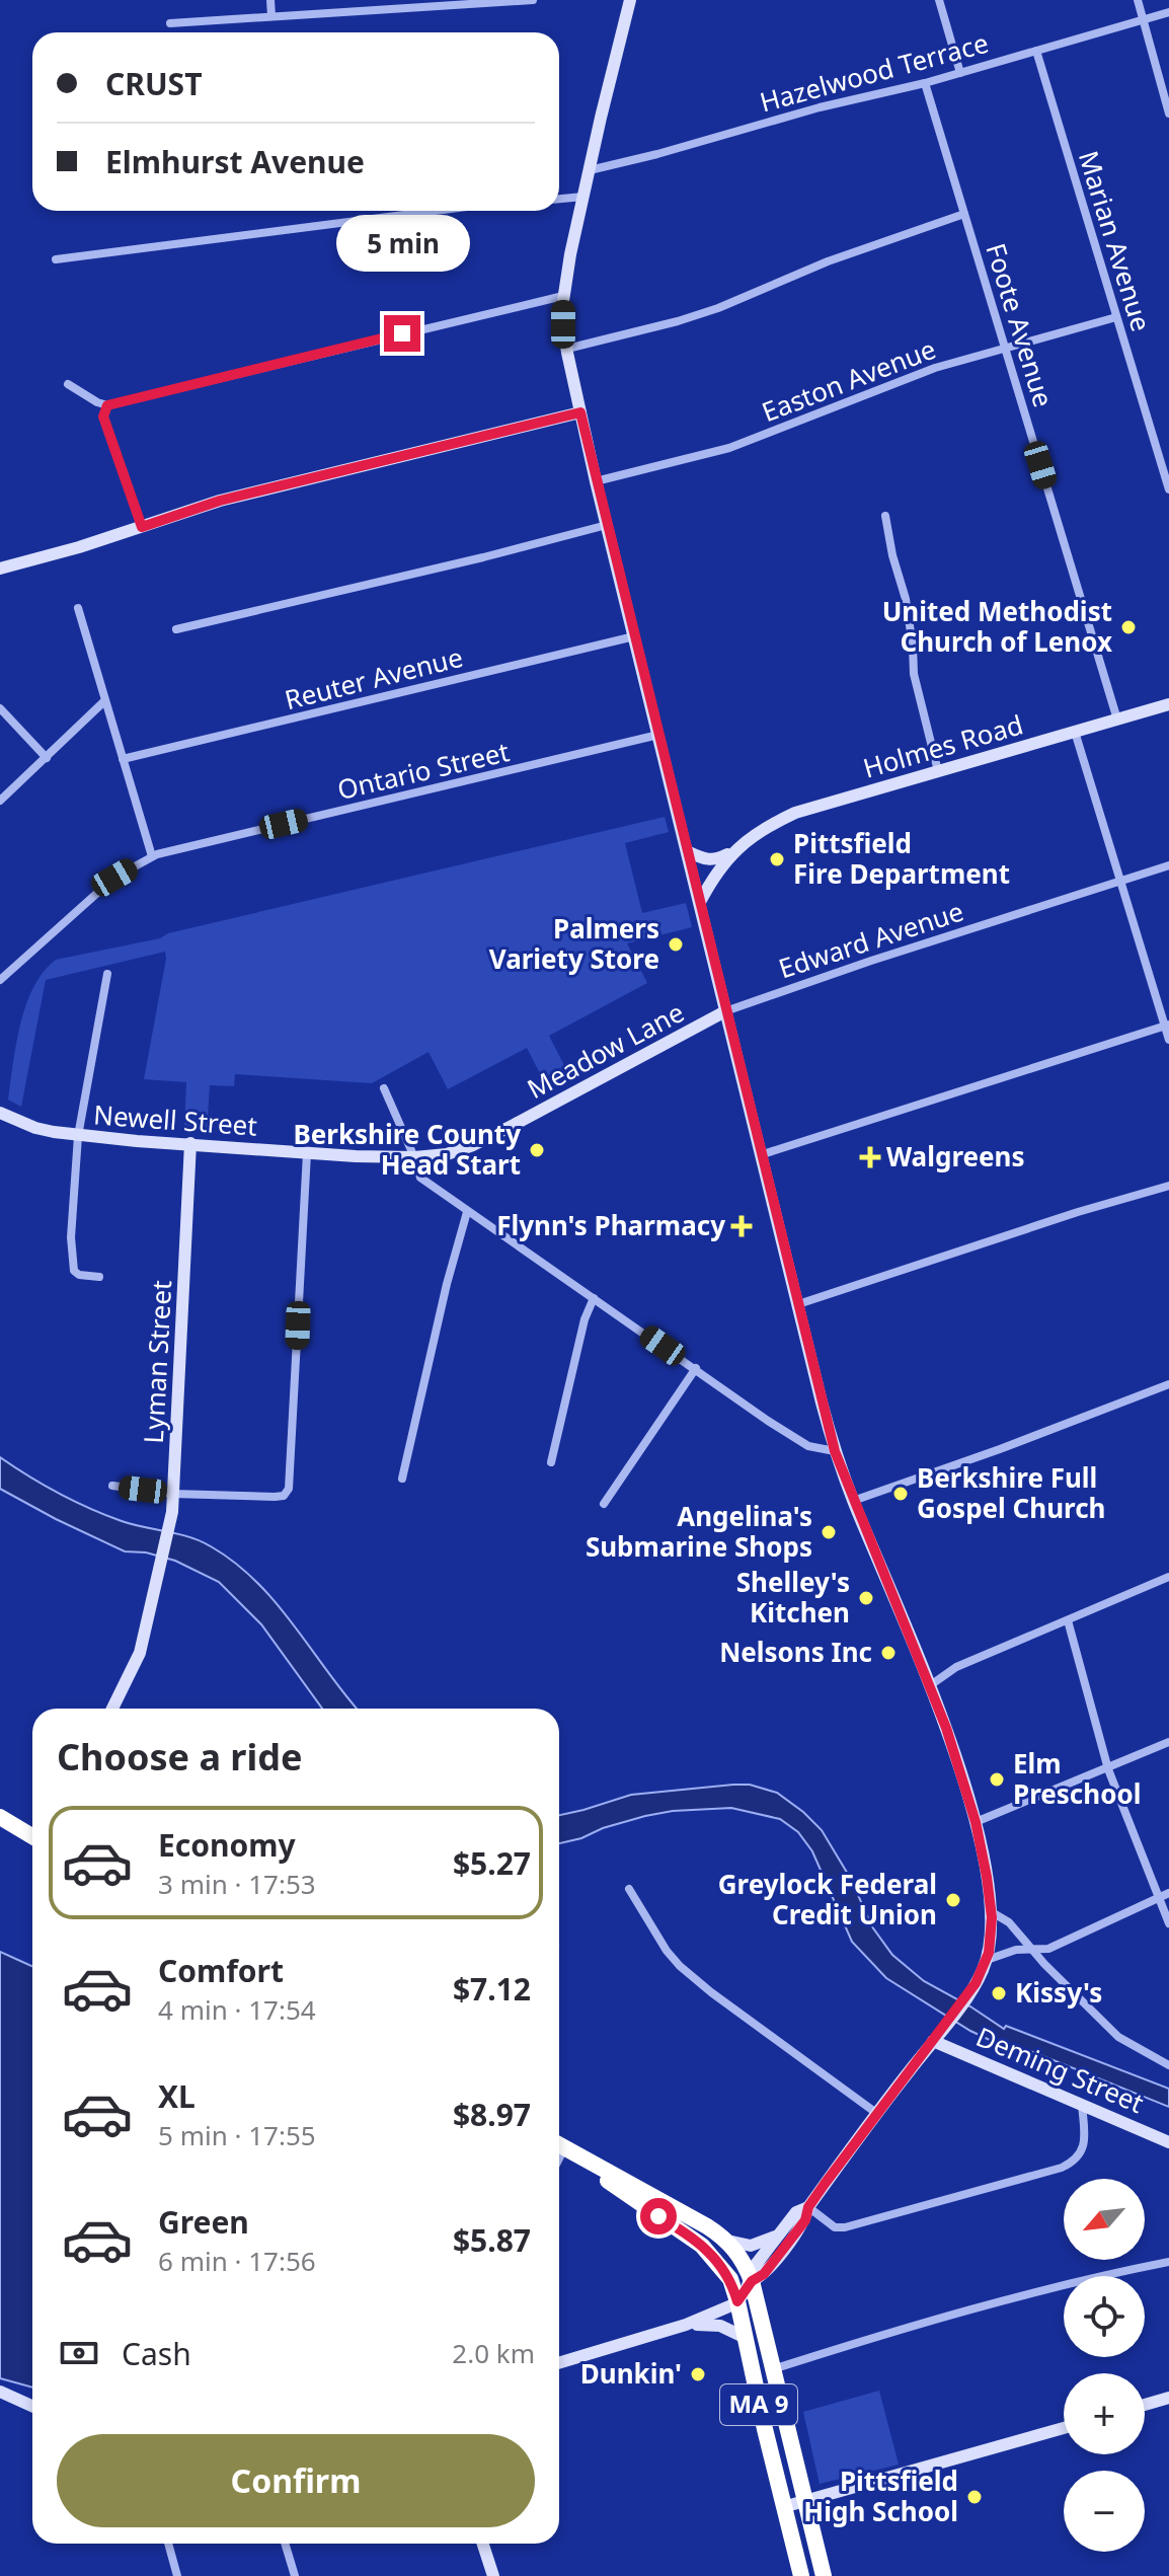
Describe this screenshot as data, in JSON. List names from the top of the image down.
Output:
{
  "streets": {
    "highway": ["MA 9"],
    "street": [
      "Hazelwood Terrace",
      "Marian Avenue",
      "Foote Avenue",
      "Easton Avenue",
      "Reuter Avenue",
      "Holmes Road",
      "Ontario Street",
      "Edward Avenue",
      "Meadow Lane",
      "Newell Street",
      "Lyman Street",
      "Deming Street"
    ]
  },
  "crossings": [
    ["Hazelwood Terrace", "Marian Avenue"],
    ["Hazelwood Terrace", "Foote Avenue"],
    ["Marian Avenue", "Easton Avenue"],
    ["Foote Avenue", "Easton Avenue"],
    ["Foote Avenue", "Holmes Road"],
    ["Edward Avenue", "Meadow Lane"],
    ["Meadow Lane", "Newell Street"],
    ["Newell Street", "Lyman Street"]
  ],
  "places": {
    "other": [
      "United Methodist Church of Lenox",
      "Pittsfield Fire Department",
      "Palmers Variety Store",
      "Berkshire County Head Start",
      "Berkshire Full Gospel Church",
      "Angelina's Submarine Shops",
      "Shelley's Kitchen",
      "Nelsons Inc",
      "Elm Preschool",
      "Greylock Federal Credit Union",
      "Kissy's",
      "Dunkin'",
      "Pittsfield High School"
    ],
    "health": ["Walgreens", "Flynn's Pharmacy"]
  },
  "north": "bottom left",
  "page": {
    "banner": ["CRUST", "Elmhurst Avenue"],
    "bubble": "5 min",
    "heading": "Choose a ride",
    "list": [
      {
        "name": "Economy",
        "note": "3 min · 17:53",
        "value": "$5.27"
      },
      {
        "name": "Comfort",
        "note": "4 min · 17:54",
        "value": "$7.12"
      },
      {
        "name": "XL",
        "note": "5 min · 17:55",
        "value": "$8.97"
      },
      {
        "name": "Green",
        "note": "6 min · 17:56",
        "value": "$5.87"
      }
    ],
    "map_buttons": ["+", "−"],
    "pay": ["Cash", "2.0 km"],
    "buttons": "Confirm"
  }
}
